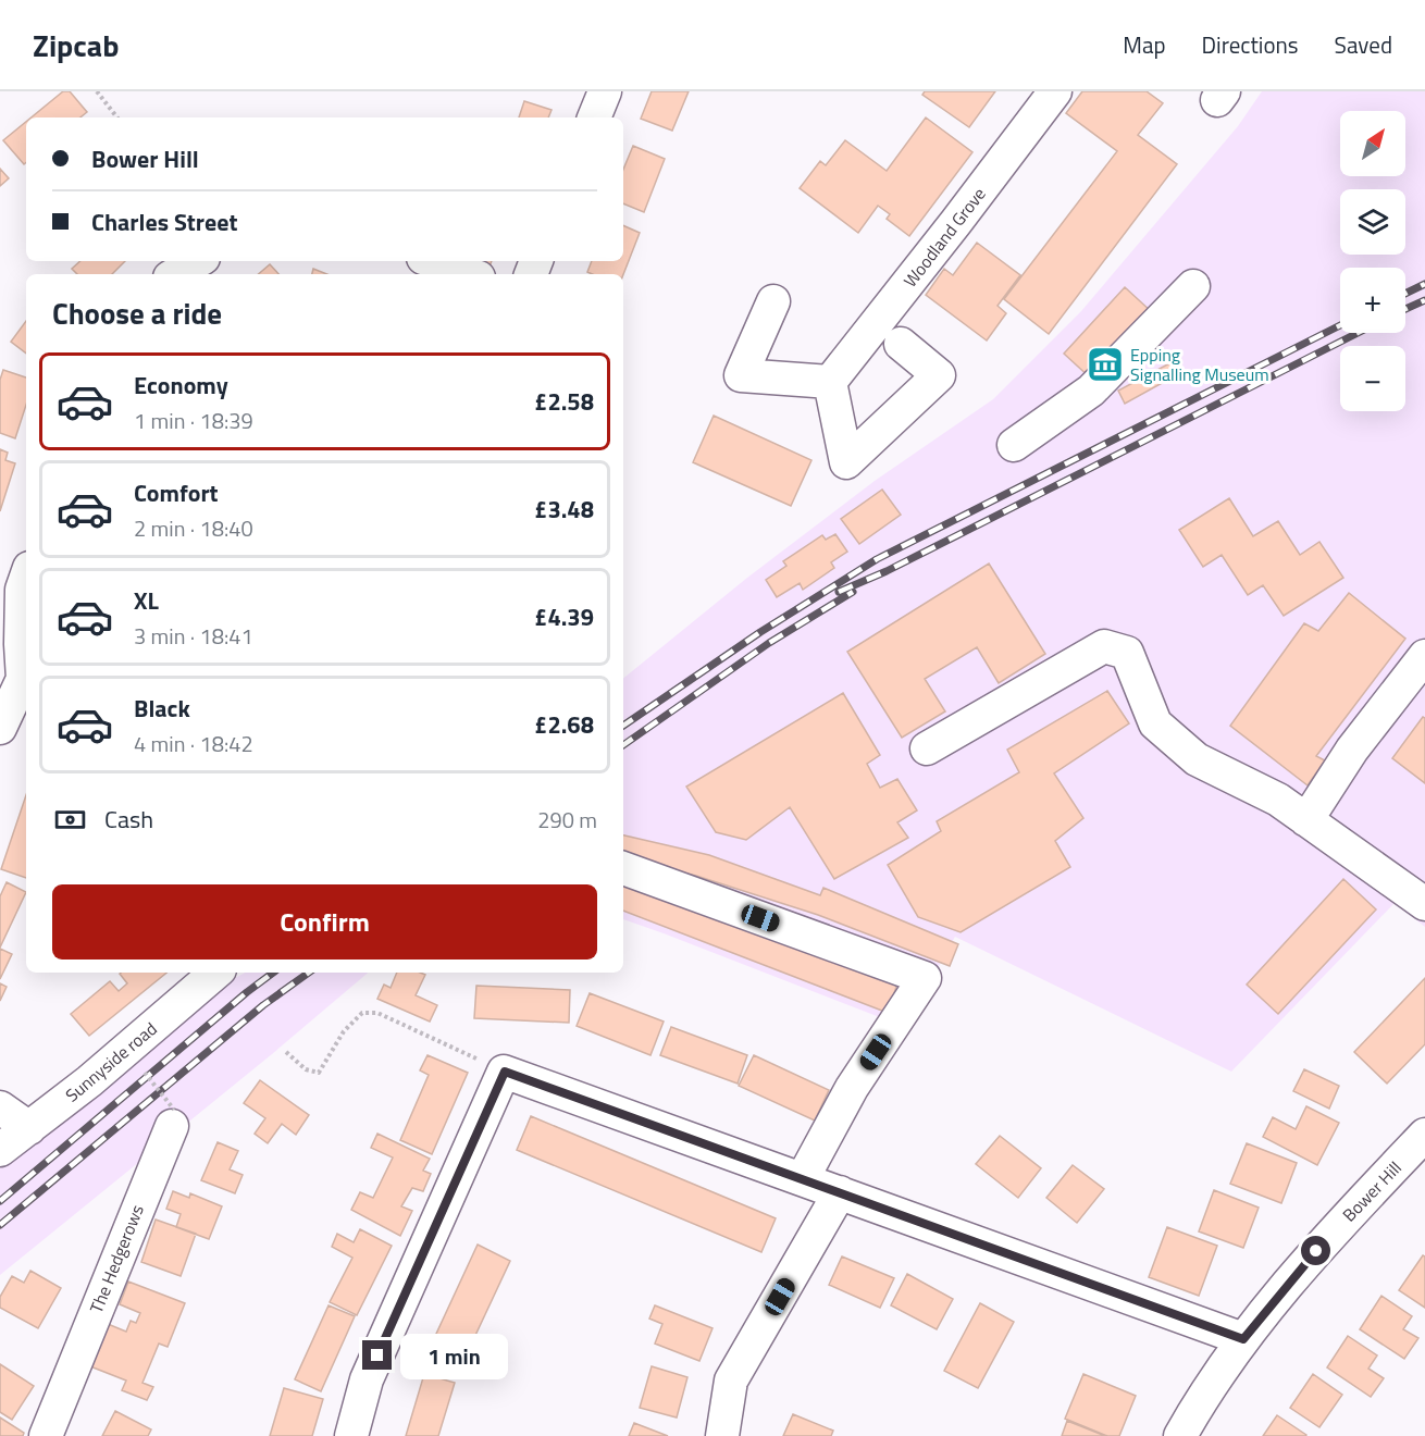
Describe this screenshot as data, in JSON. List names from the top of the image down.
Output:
{
  "streets": {
    "street": [
      "Woodland Grove",
      "Sunnyside road",
      "Bower Hill",
      "The Hedgerows"
    ]
  },
  "places": {
    "museum": ["Epping Signalling Museum"]
  },
  "north": "top right",
  "page": {
    "header": "Zipcab",
    "nav": ["Map", "Directions", "Saved"],
    "map_buttons": ["+", "−"],
    "banner": ["Bower Hill", "Charles Street"],
    "heading": "Choose a ride",
    "list": [
      {
        "name": "Economy",
        "note": "1 min · 18:39",
        "value": "£2.58"
      },
      {
        "name": "Comfort",
        "note": "2 min · 18:40",
        "value": "£3.48"
      },
      {
        "name": "XL",
        "note": "3 min · 18:41",
        "value": "£4.39"
      },
      {
        "name": "Black",
        "note": "4 min · 18:42",
        "value": "£2.68"
      }
    ],
    "pay": ["Cash", "290 m"],
    "buttons": "Confirm",
    "bubble": "1 min"
  }
}
